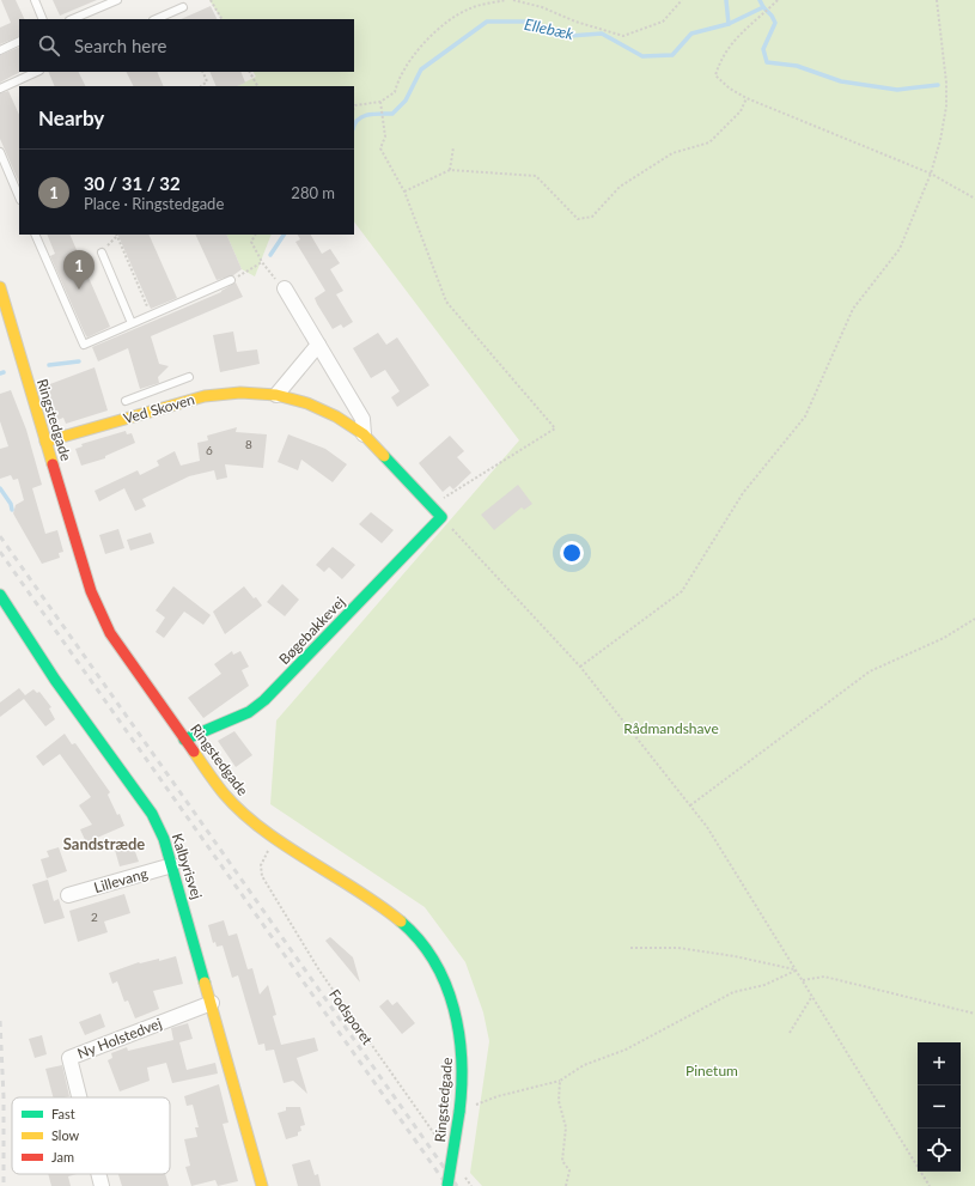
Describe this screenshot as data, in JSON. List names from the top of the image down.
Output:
{
  "streets": {
    "street": [
      "Ved Skoven",
      "Ringstedgade",
      "Bøgebakkevej",
      "Kalbyrisvej",
      "Lillevang",
      "Ny Holstedvej"
    ],
    "path": ["Fodsporet"]
  },
  "crossings": [
    ["Ved Skoven", "Ringstedgade"],
    ["Ved Skoven", "Bøgebakkevej"],
    ["Ringstedgade", "Bøgebakkevej"],
    ["Ringstedgade", "Fodsporet"],
    ["Kalbyrisvej", "Lillevang"],
    ["Kalbyrisvej", "Ny Holstedvej"]
  ],
  "districts": ["Sandstræde"],
  "water": ["Ellebæk"],
  "parks": ["Rådmandshave", "Pinetum"],
  "house_numbers": ["8", "6", "2"],
  "legend": ["Fast", "Slow", "Jam"],
  "page": {
    "search": "Search here",
    "heading": "Nearby",
    "list": [
      {
        "mark": "1",
        "name": "30 / 31 / 32",
        "note": "Place · Ringstedgade",
        "value": "280 m"
      }
    ],
    "pins": "1",
    "map_buttons": ["+", "−"]
  }
}
